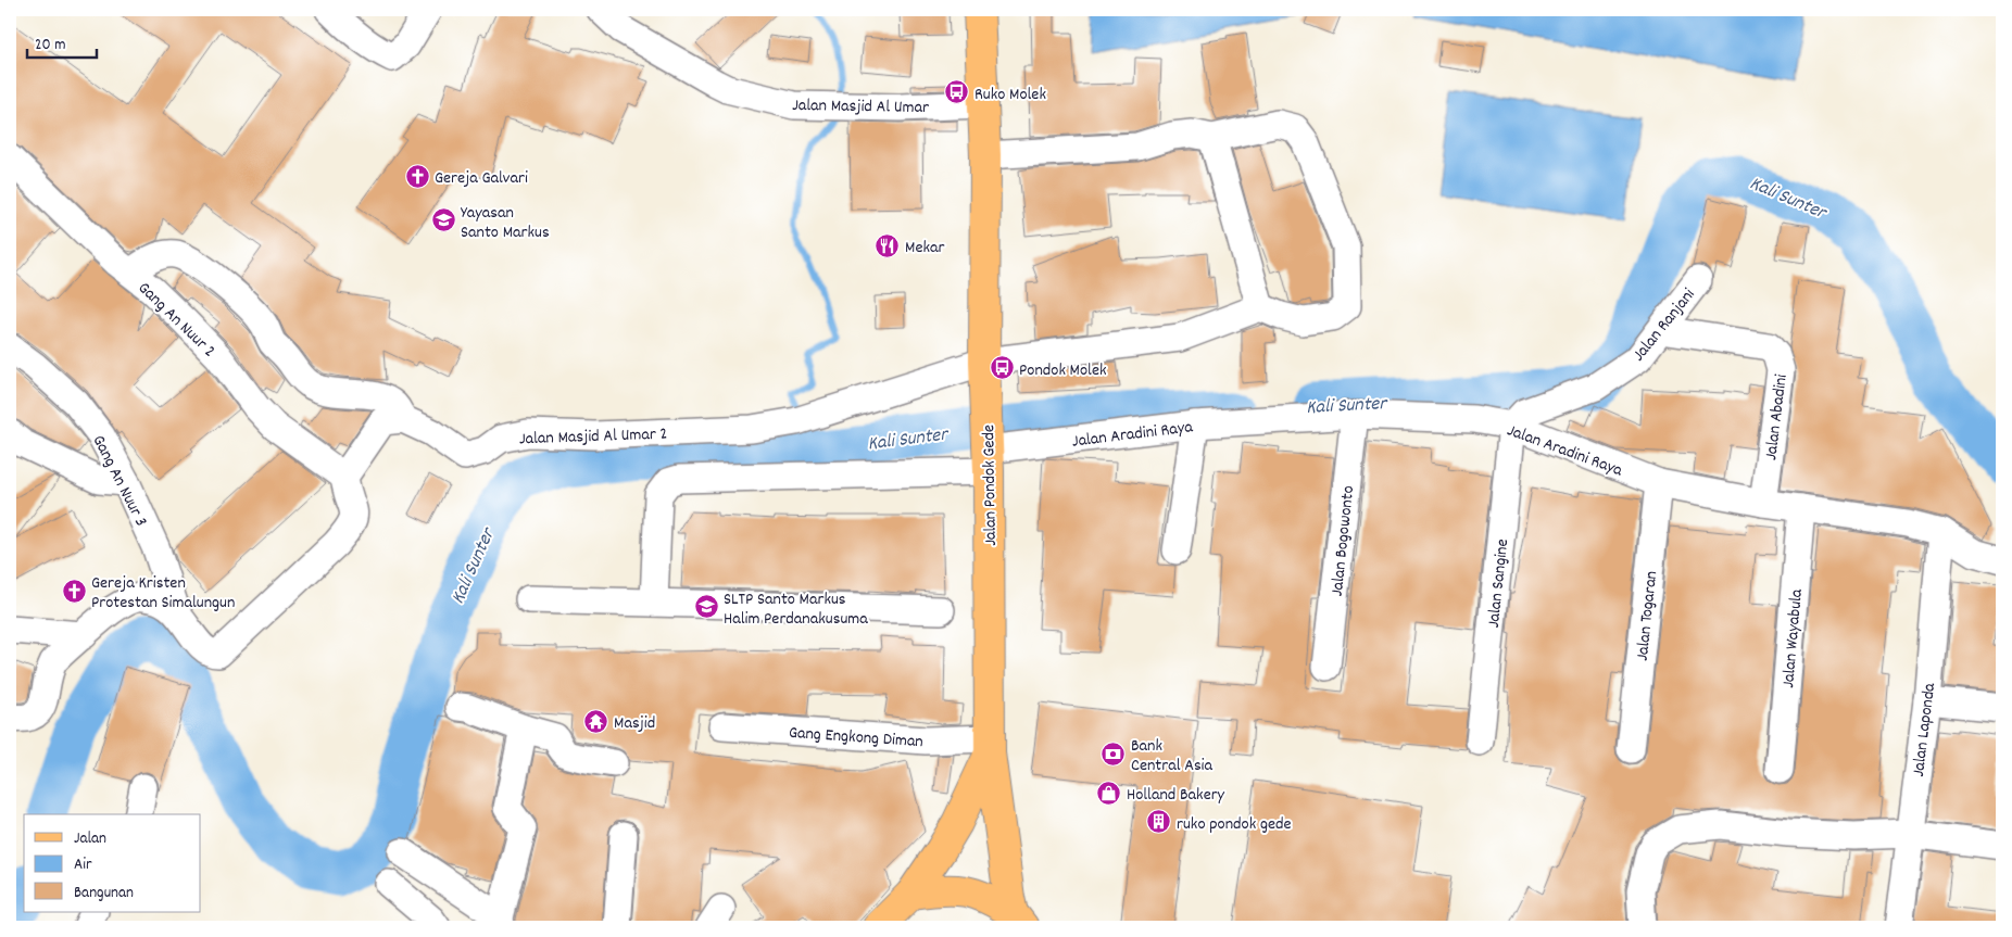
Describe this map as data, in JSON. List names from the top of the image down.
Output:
{
  "streets": {
    "main road": ["Jalan Pondok Gede"],
    "street": [
      "Jalan Masjid Al Umar",
      "Gang An Nuur 2",
      "Jalan Ranjani",
      "Jalan Abadini",
      "Jalan Aradini Raya",
      "Jalan Masjid Al Umar 2",
      "Gang An Nuur 3",
      "Jalan Bogowonto",
      "Jalan Sangine",
      "Jalan Togaran",
      "Jalan Wayabula",
      "Jalan Laponda",
      "Gang Engkong Diman"
    ]
  },
  "crossings": [
    ["Jalan Masjid Al Umar", "Jalan Pondok Gede"],
    ["Jalan Ranjani", "Jalan Abadini"],
    ["Jalan Ranjani", "Jalan Aradini Raya"],
    ["Jalan Ranjani", "Jalan Sangine"],
    ["Jalan Abadini", "Jalan Aradini Raya"],
    ["Jalan Aradini Raya", "Jalan Pondok Gede"],
    ["Jalan Aradini Raya", "Jalan Bogowonto"],
    ["Jalan Aradini Raya", "Jalan Sangine"],
    ["Jalan Aradini Raya", "Jalan Togaran"],
    ["Jalan Aradini Raya", "Jalan Wayabula"],
    ["Jalan Aradini Raya", "Jalan Laponda"],
    ["Jalan Masjid Al Umar 2", "Jalan Pondok Gede"],
    ["Jalan Pondok Gede", "Gang Engkong Diman"]
  ],
  "water": ["Kali Sunter"],
  "places": {
    "bus stop": ["Ruko Molek", "Pondok Molek"],
    "church": ["Gereja Galvari", "Gereja Kristen Protestan Simalungun"],
    "school or university": ["Yayasan Santo Markus", "SLTP Santo Markus Halim Perdanakusuma"],
    "restaurant": ["Mekar"],
    "temple": ["Masjid"],
    "bank": ["Bank Central Asia"],
    "shop": ["Holland Bakery"],
    "building": ["ruko pondok gede"]
  },
  "legend": ["Jalan", "Air", "Bangunan"],
  "scale_bar": "20 m"
}
